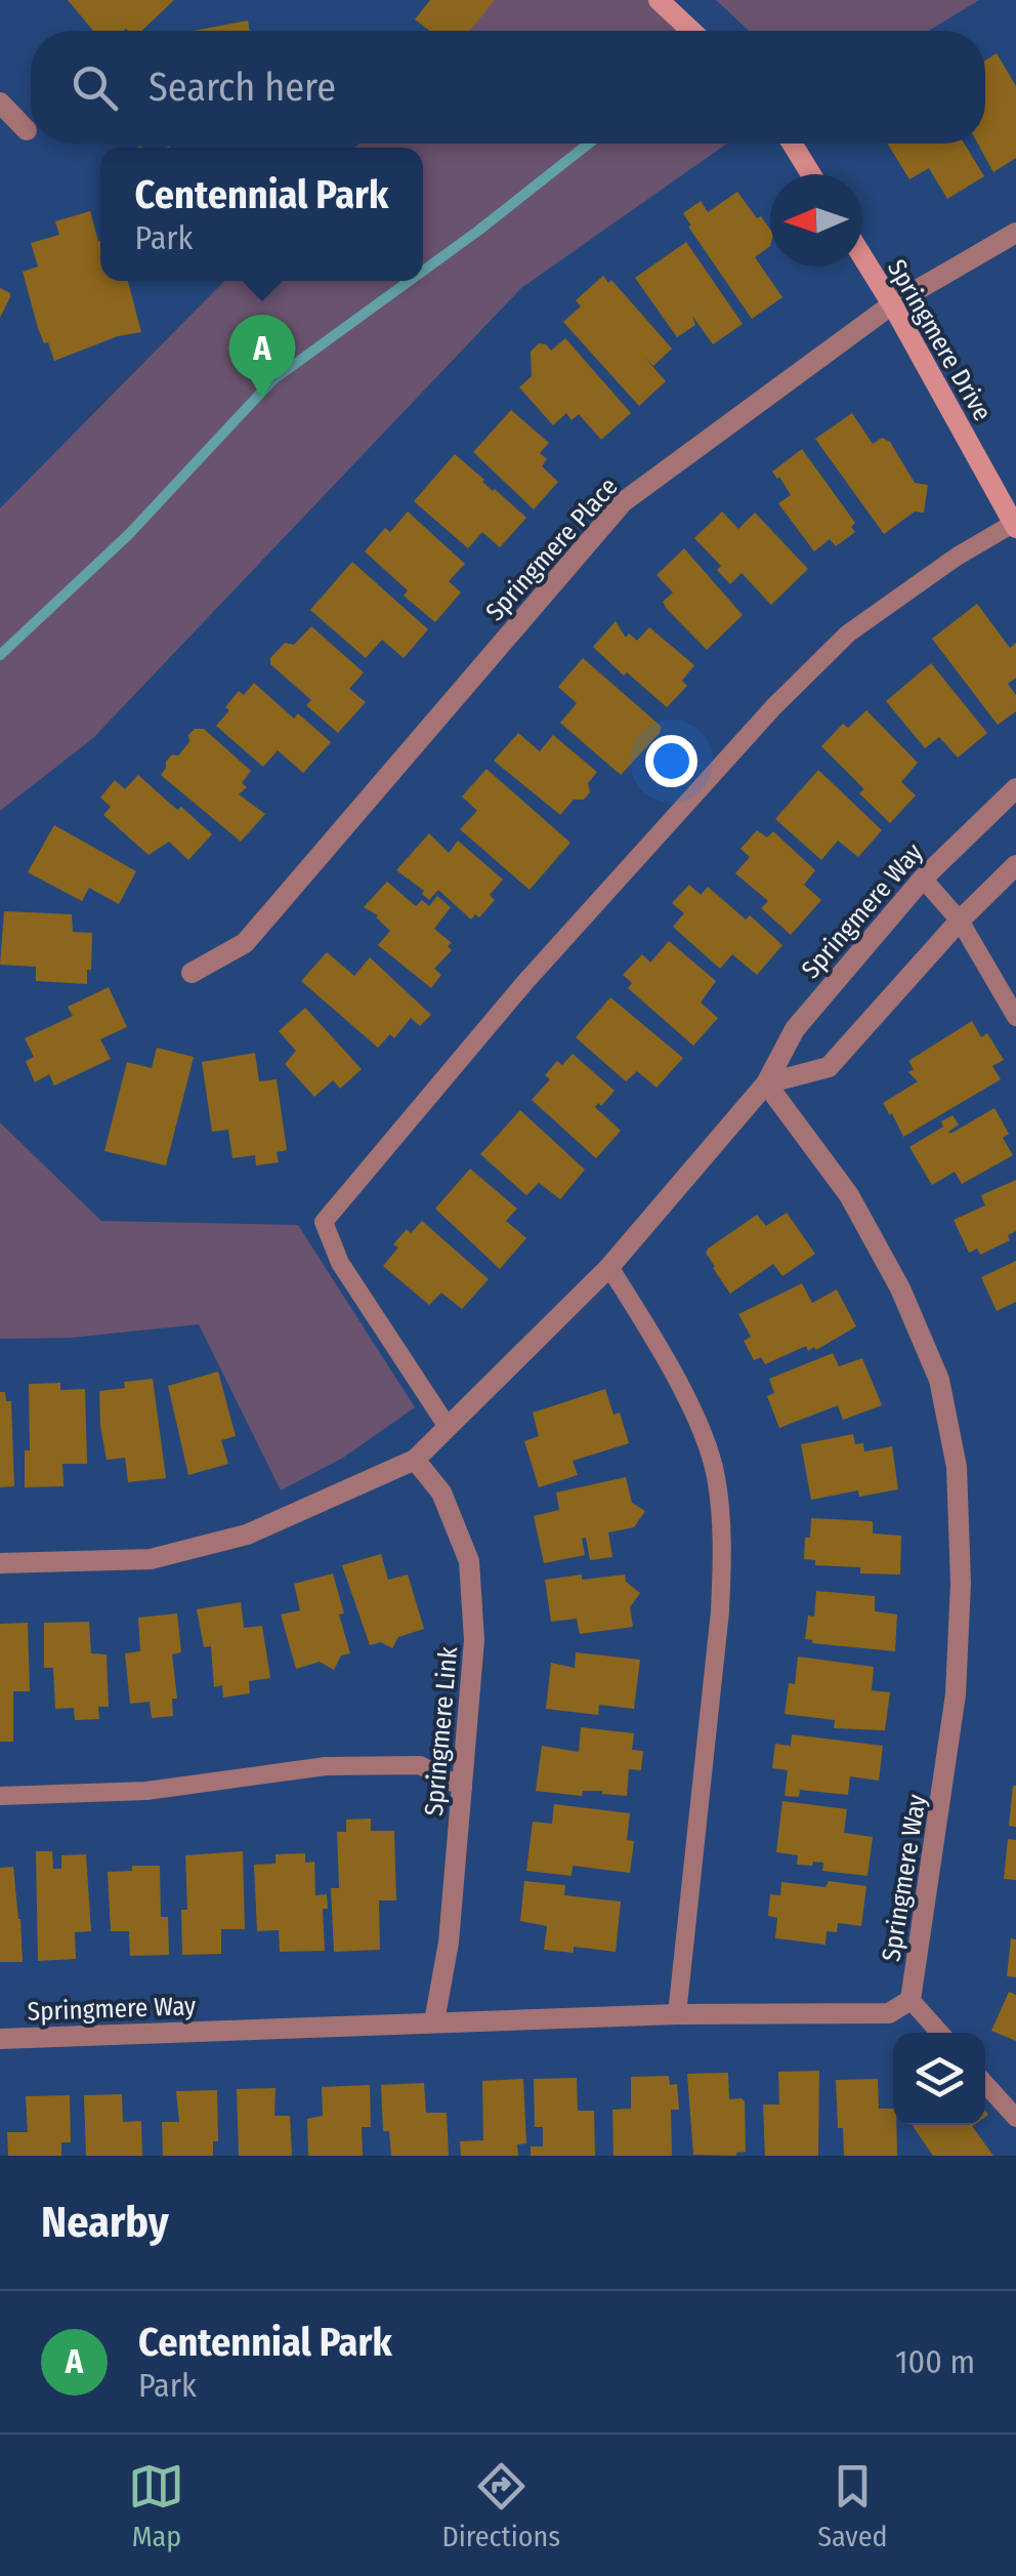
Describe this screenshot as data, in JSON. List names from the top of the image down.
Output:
{
  "streets": {
    "street": [
      "Springmere Drive",
      "Springmere Place",
      "Springmere Way",
      "Springmere Link"
    ]
  },
  "crossings": [
    ["Springmere Drive", "Springmere Place"],
    ["Springmere Way", "Springmere Link"]
  ],
  "north": "left",
  "page": {
    "search": "Search here",
    "popup": ["Centennial Park", "Park"],
    "pins": "A",
    "heading": "Nearby",
    "list": [
      {
        "mark": "A",
        "name": "Centennial Park",
        "note": "Park",
        "value": "100 m"
      }
    ],
    "nav": ["Map", "Directions", "Saved"]
  }
}
